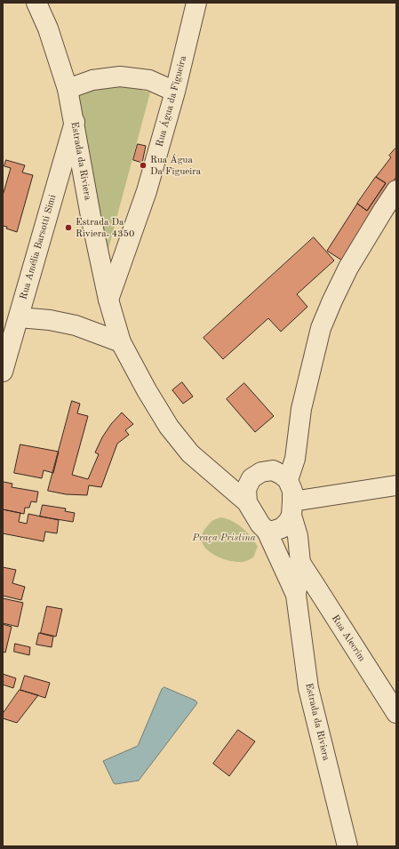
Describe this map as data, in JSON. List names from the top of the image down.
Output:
{
  "streets": {
    "street": [
      "Rua Água da Figueira",
      "Estrada da Riviera",
      "Rua Amélia Barsotti Simi",
      "Rua Alecrim"
    ]
  },
  "crossings": [
    ["Rua Água da Figueira", "Estrada da Riviera"],
    ["Estrada da Riviera", "Rua Amélia Barsotti Simi"],
    ["Estrada da Riviera", "Rua Alecrim"]
  ],
  "parks": ["Praça Pristina"],
  "places": ["Rua Água Da Figueira", "Estrada Da Riviera, 4350"]
}
